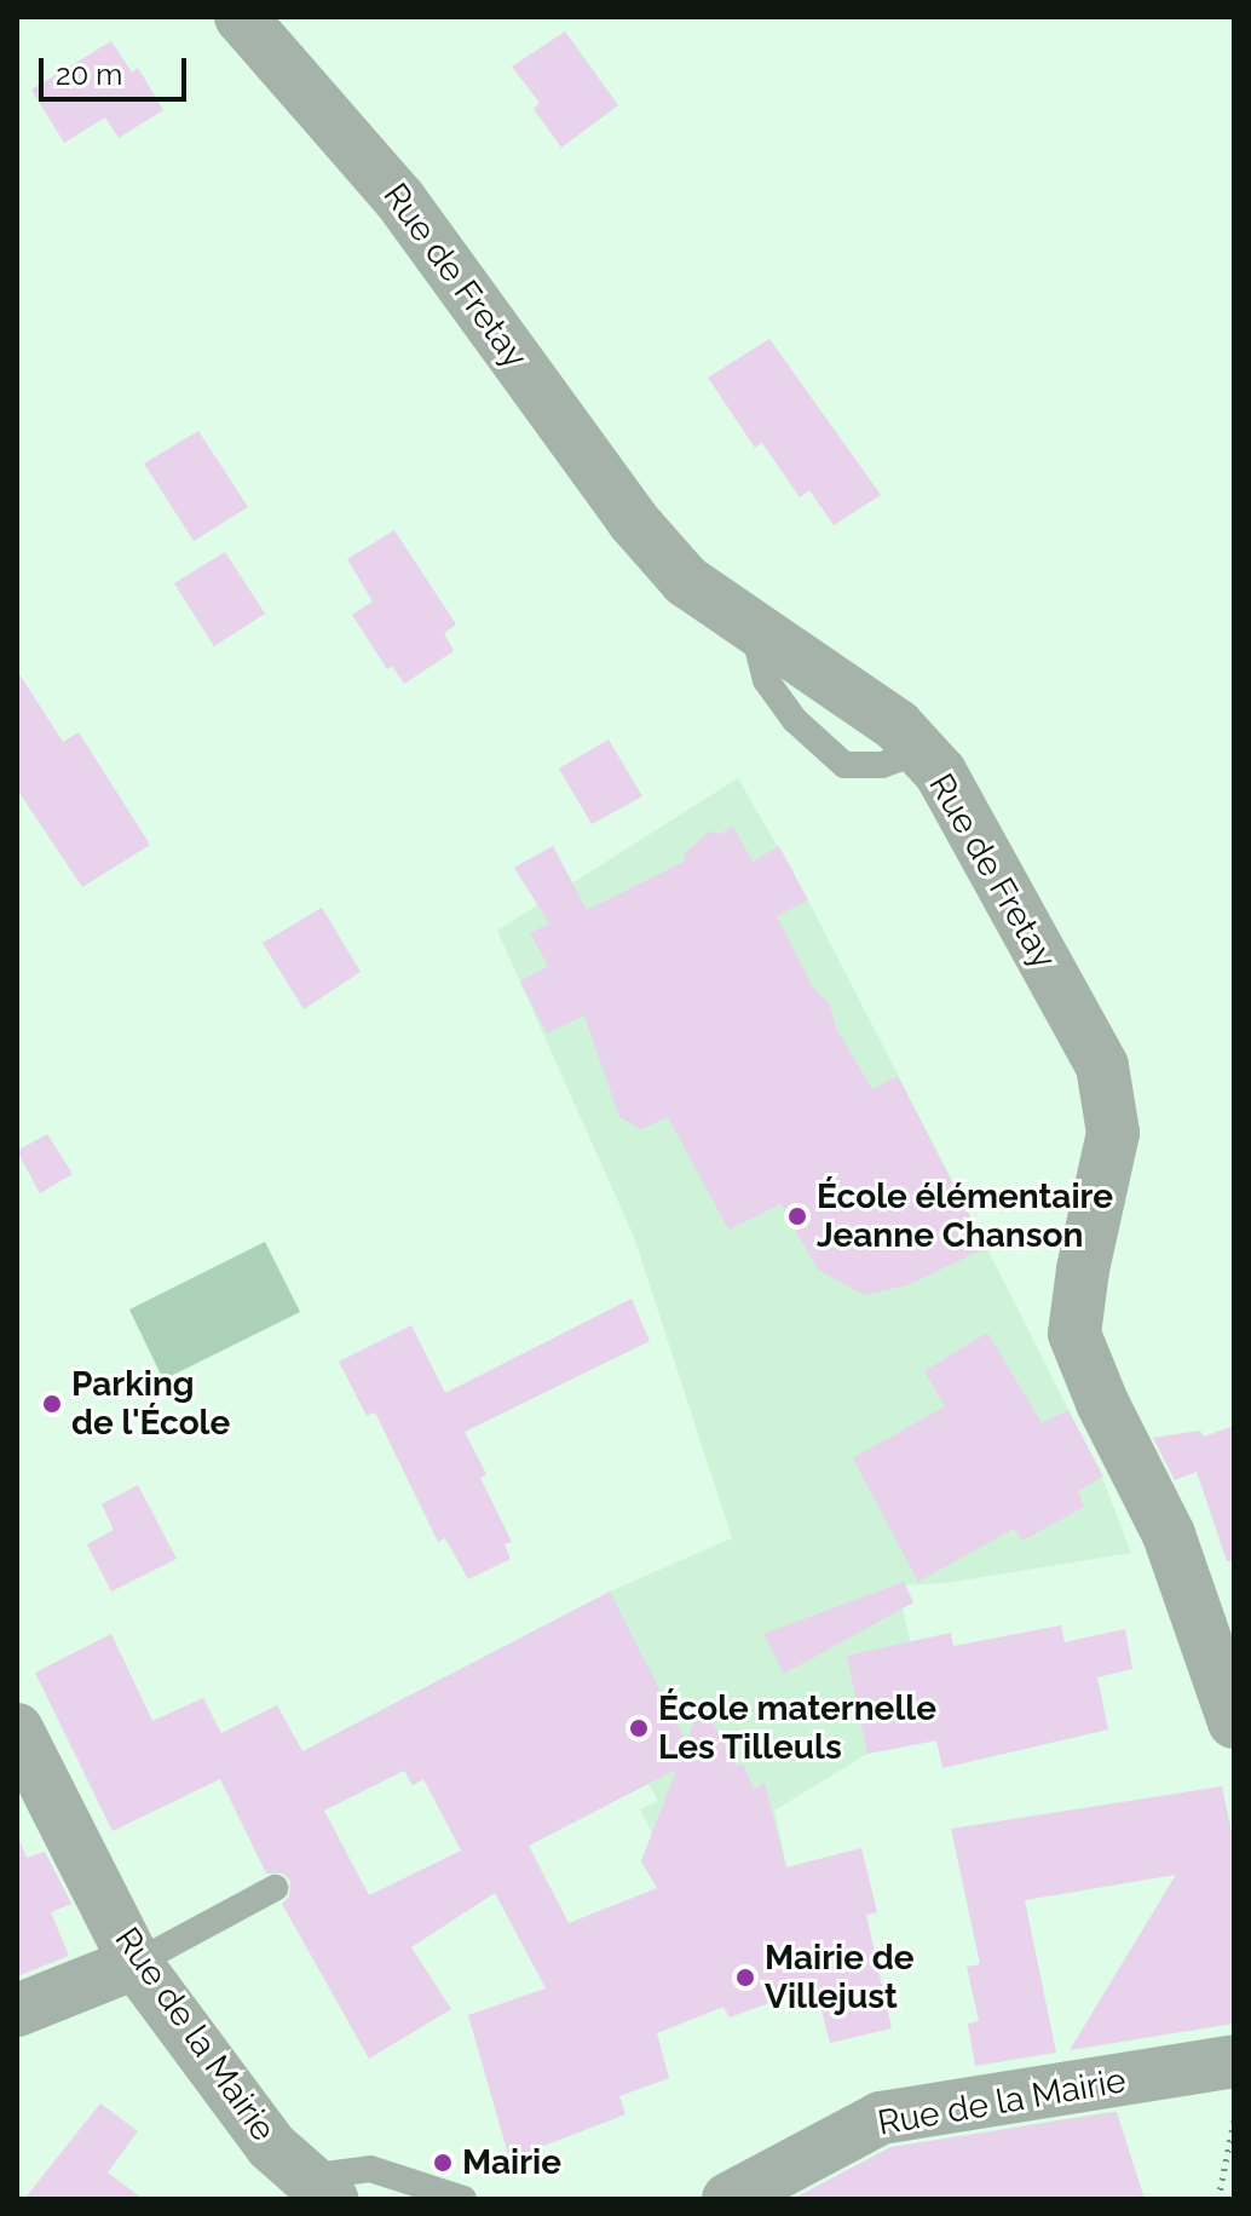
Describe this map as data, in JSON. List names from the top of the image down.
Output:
{
  "streets": {
    "street": ["Rue de Fretay", "Rue de la Mairie"]
  },
  "places": [
    "École élémentaire Jeanne Chanson",
    "Parking de l'École",
    "École maternelle Les Tilleuls",
    "Mairie de Villejust",
    "Mairie"
  ],
  "scale_bar": "20 m"
}
